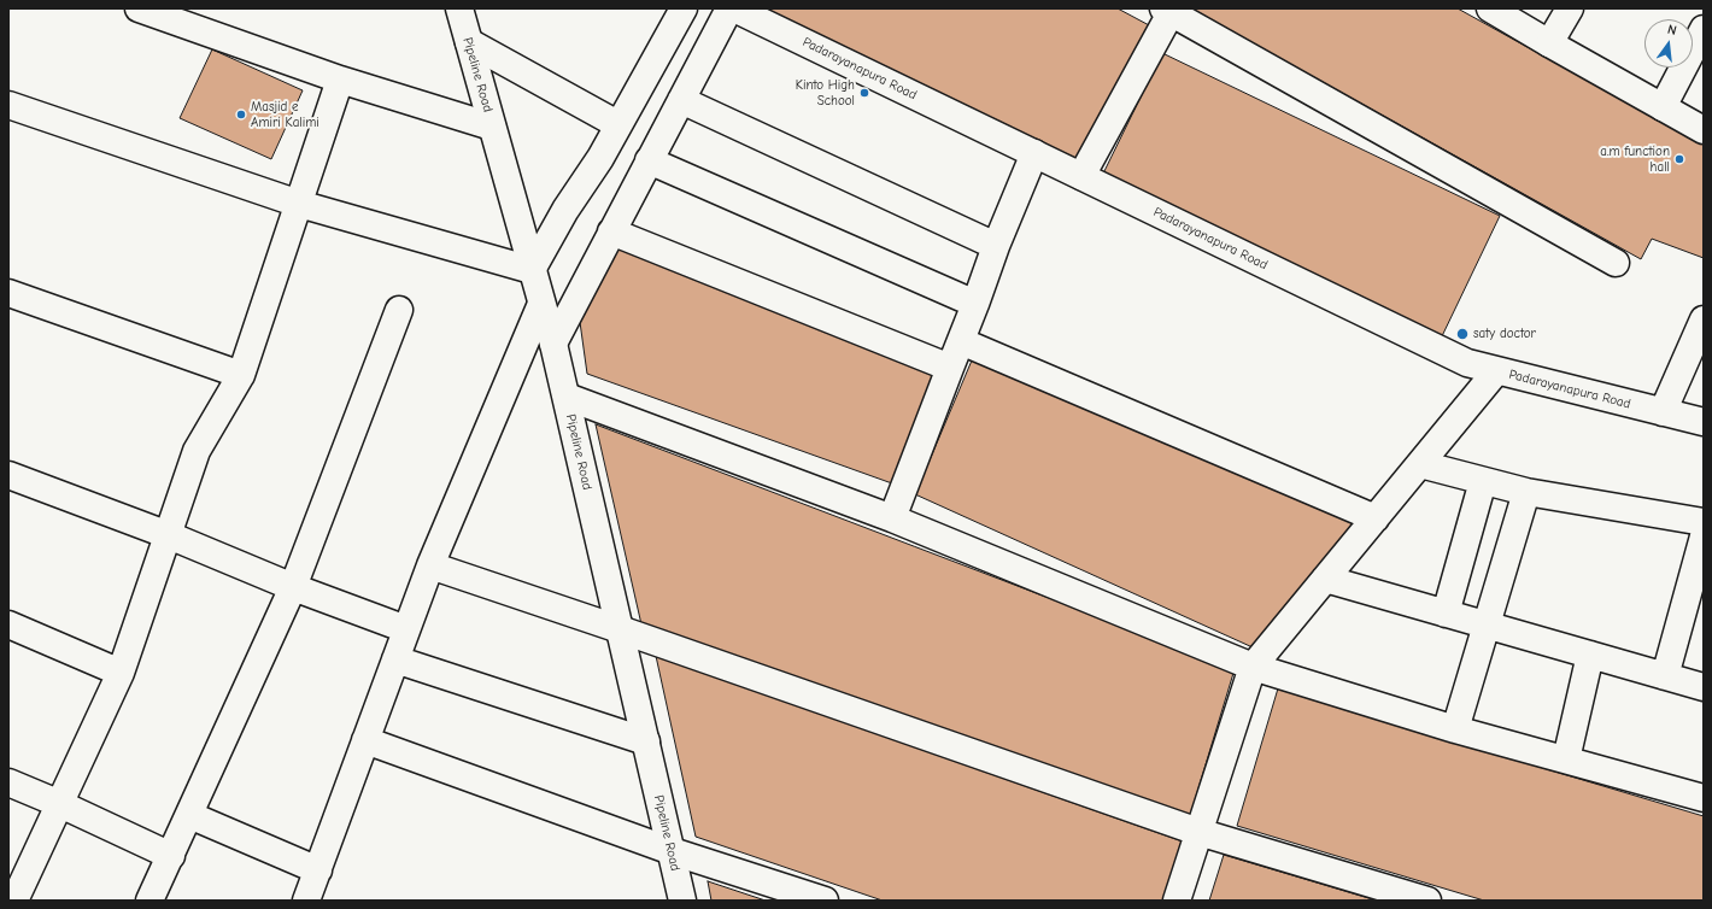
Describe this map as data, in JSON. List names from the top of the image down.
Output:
{
  "streets": {
    "street": ["Padarayanapura Road", "Pipeline Road"]
  },
  "places": [
    "Kinto High School",
    "Masjid e Amiri Kalimi",
    "a.m function hall",
    "saty doctor"
  ],
  "north": "top"
}
